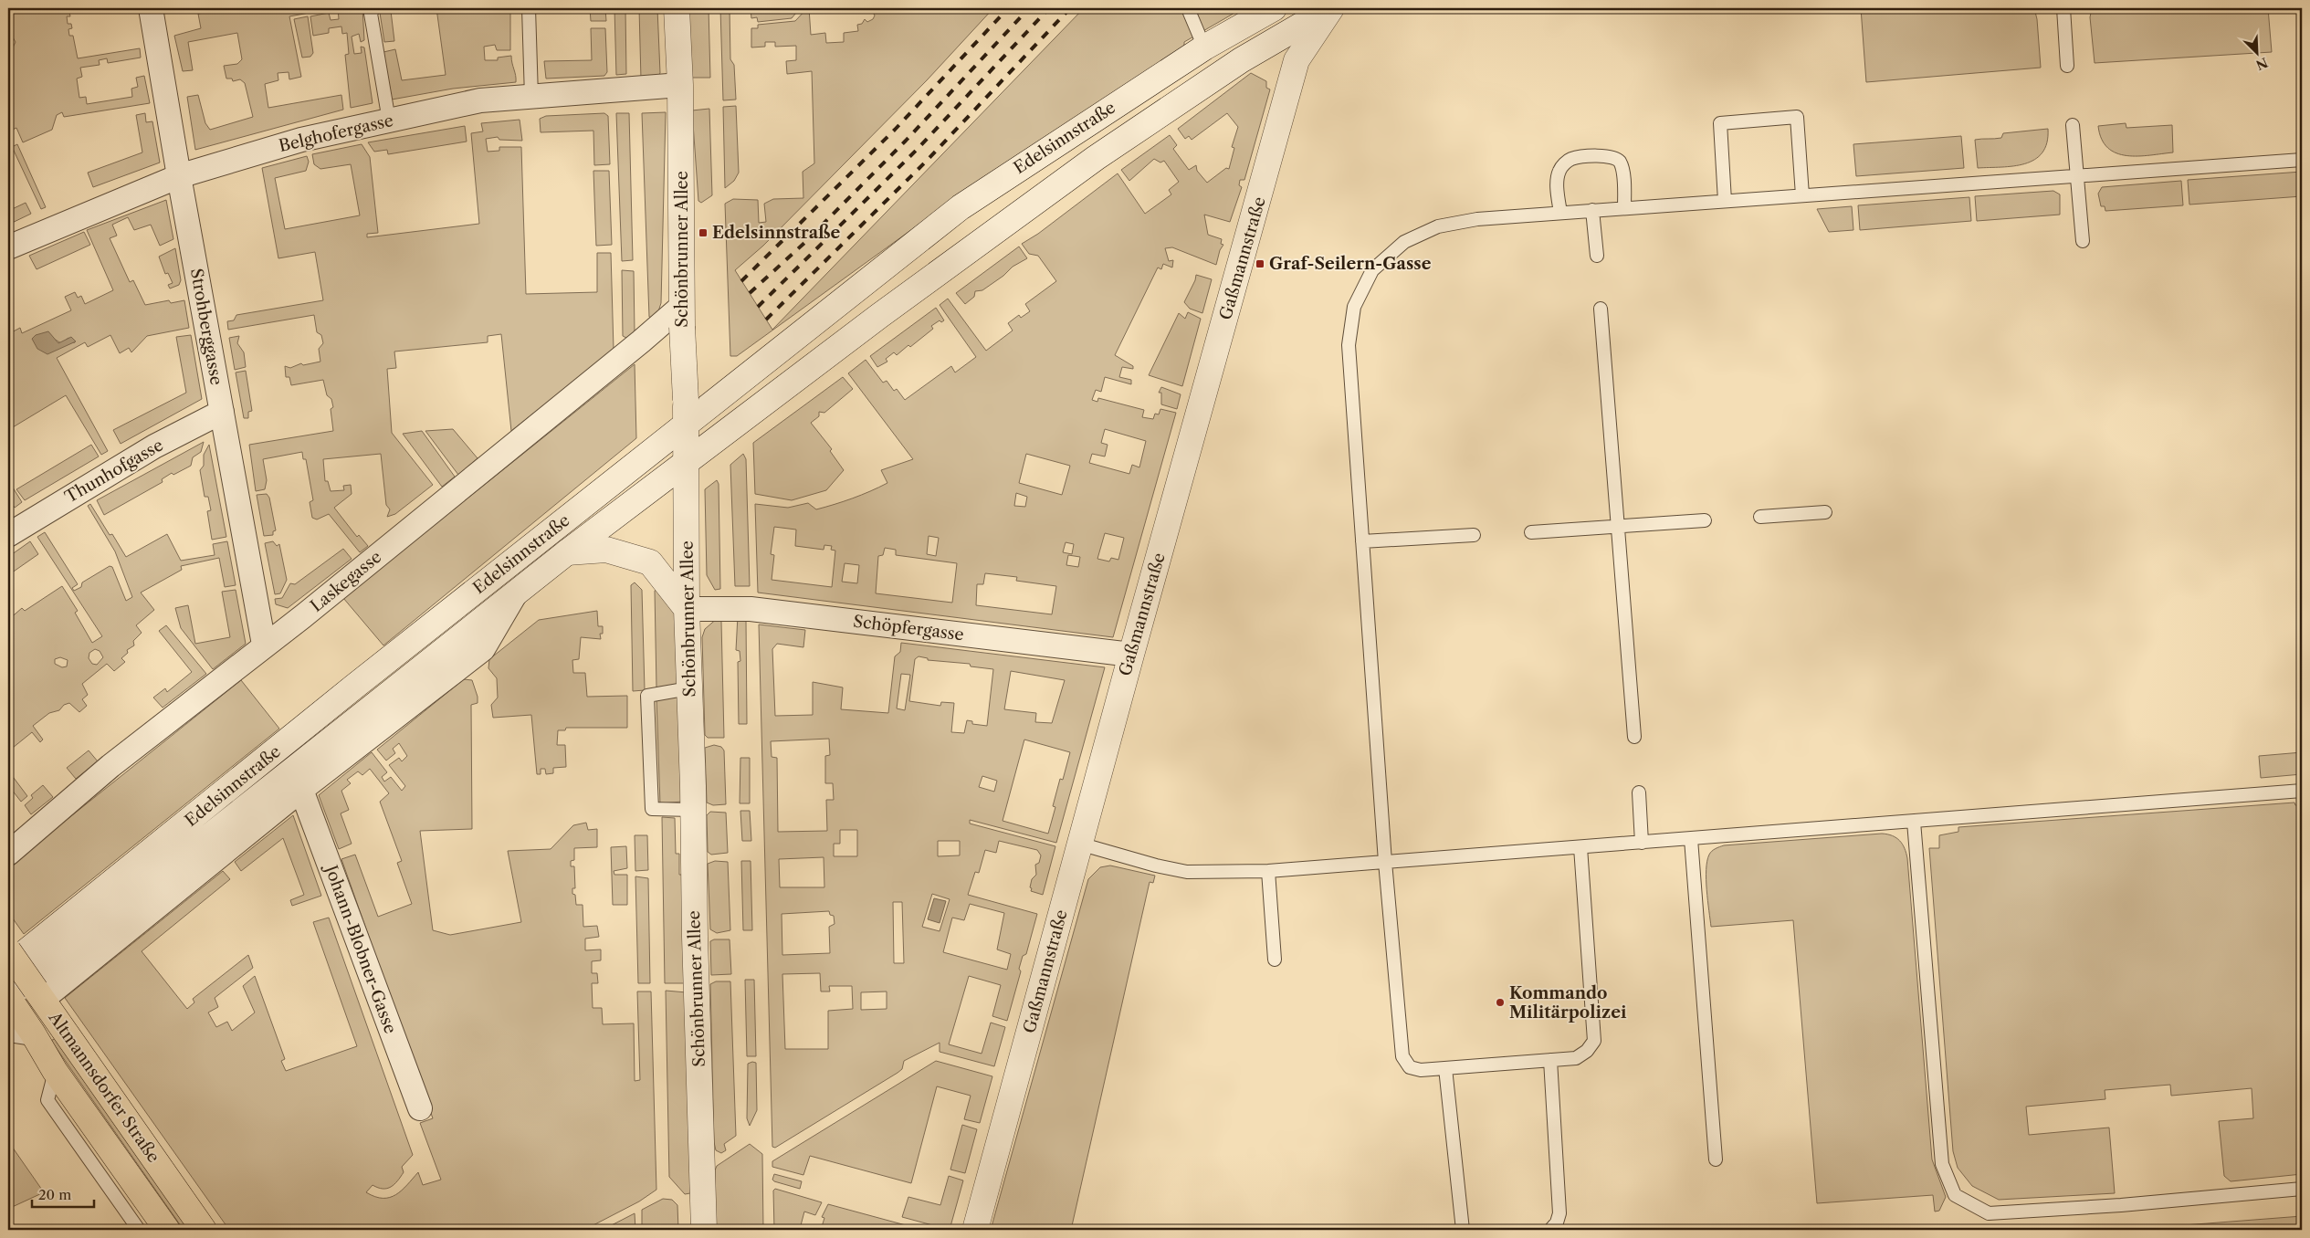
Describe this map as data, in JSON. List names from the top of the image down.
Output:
{
  "streets": {
    "main road": [
      "Edelsinnstraße",
      "Schönbrunner Allee",
      "Gaßmannstraße",
      "Altmannsdorfer Straße"
    ],
    "street": [
      "Belghofergasse",
      "Strohberggasse",
      "Thunhofgasse",
      "Laskegasse",
      "Schöpfergasse",
      "Johann-Blobner-Gasse"
    ]
  },
  "crossings": [
    ["Belghofergasse", "Schönbrunner Allee"],
    ["Belghofergasse", "Strohberggasse"],
    ["Edelsinnstraße", "Schönbrunner Allee"],
    ["Edelsinnstraße", "Gaßmannstraße"],
    ["Edelsinnstraße", "Johann-Blobner-Gasse"],
    ["Edelsinnstraße", "Altmannsdorfer Straße"],
    ["Schönbrunner Allee", "Laskegasse"],
    ["Schönbrunner Allee", "Schöpfergasse"],
    ["Gaßmannstraße", "Schöpfergasse"],
    ["Strohberggasse", "Thunhofgasse"],
    ["Strohberggasse", "Laskegasse"]
  ],
  "places": {
    "transit": ["Edelsinnstraße", "Graf-Seilern-Gasse"],
    "other": ["Kommando Militärpolizei"]
  },
  "scale_bar": "20 m",
  "north": "bottom right"
}
